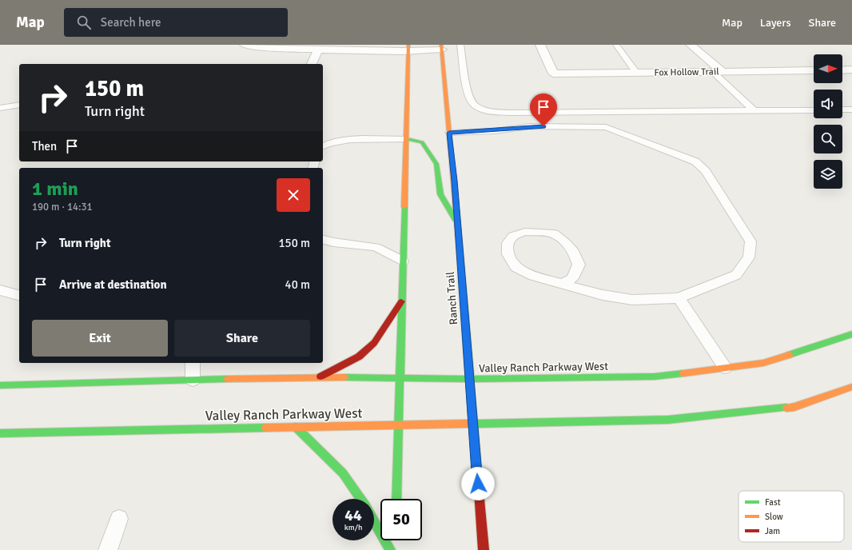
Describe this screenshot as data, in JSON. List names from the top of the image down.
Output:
{
  "streets": {
    "main road": ["Ranch Trail", "Valley Ranch Parkway West"],
    "street": ["Fox Hollow Trail"]
  },
  "crossings": [
    ["Ranch Trail", "Valley Ranch Parkway West"]
  ],
  "legend": ["Fast", "Slow", "Jam"],
  "north": "right",
  "page": {
    "header": "Map",
    "search": "Search here",
    "nav": ["Map", "Layers", "Share"],
    "turn": ["150 m", "Turn right"],
    "then": "Then",
    "heading": ["1 min", "190 m · 14:31"],
    "list": [
      {
        "name": "Turn right",
        "value": "150 m"
      },
      {
        "name": "Arrive at destination",
        "value": "40 m"
      }
    ],
    "buttons": ["Exit", "Share"],
    "speed": "44 km/h",
    "limit": "50"
  }
}
